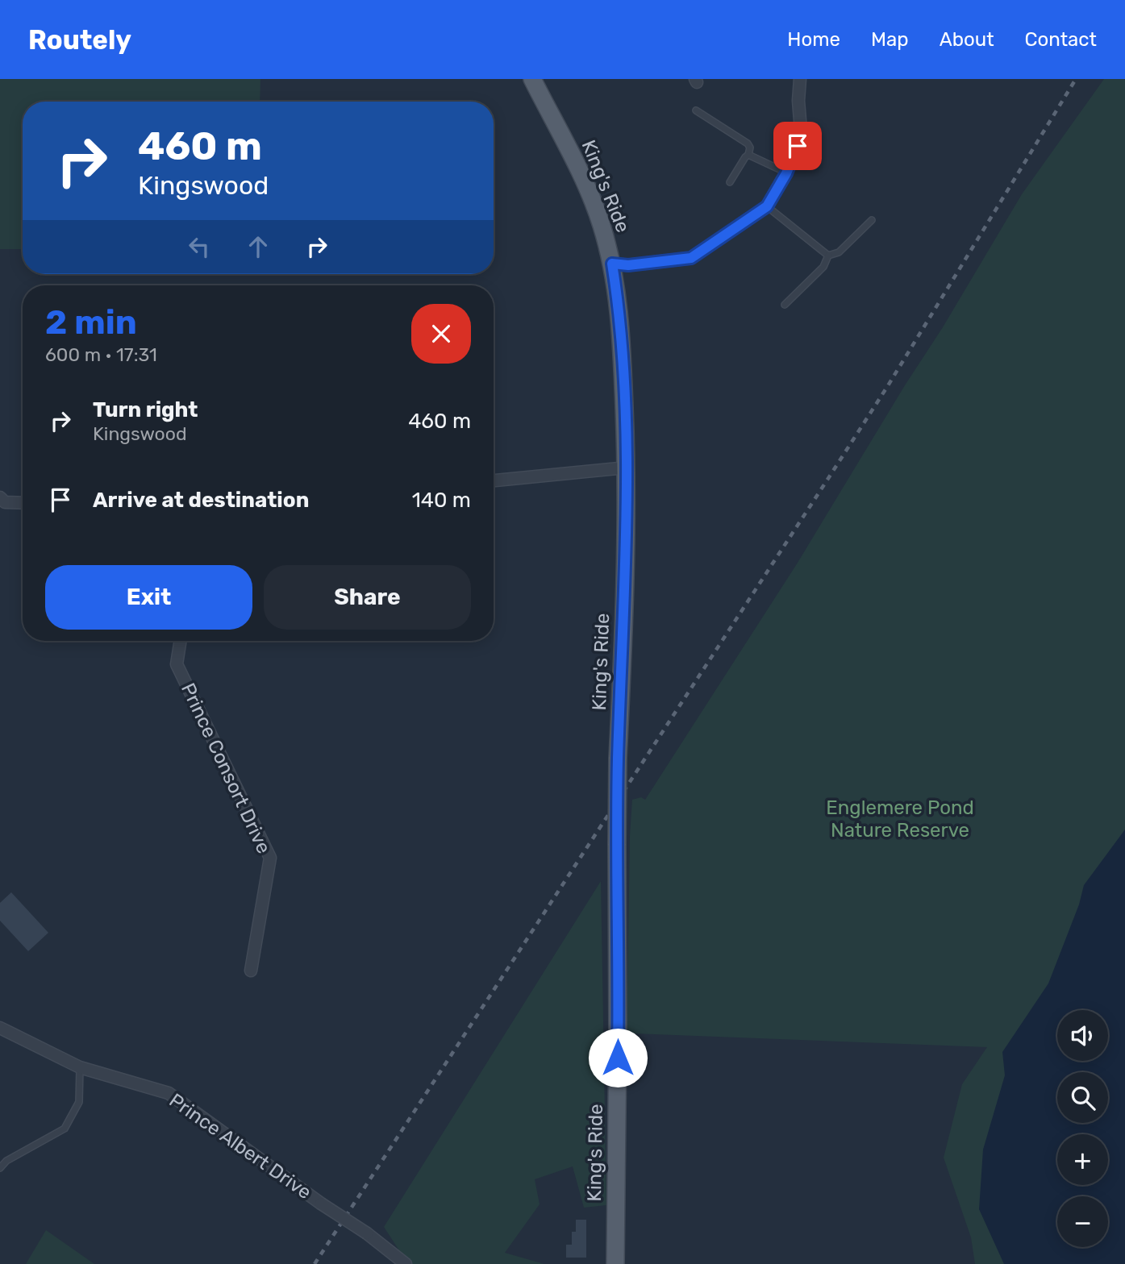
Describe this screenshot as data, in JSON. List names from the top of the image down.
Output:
{
  "streets": {
    "main road": ["King's Ride"],
    "street": ["Prince Consort Drive", "Prince Albert Drive"]
  },
  "parks": ["Englemere Pond Nature Reserve"],
  "page": {
    "header": "Routely",
    "nav": [
      "Home",
      "Map",
      "About",
      "Contact"
    ],
    "turn": ["460 m", "Kingswood"],
    "heading": ["2 min", "600 m · 17:31"],
    "list": [
      {
        "name": "Turn right",
        "note": "Kingswood",
        "value": "460 m"
      },
      {
        "name": "Arrive at destination",
        "value": "140 m"
      }
    ],
    "buttons": ["Exit", "Share"],
    "map_buttons": ["+", "−"]
  }
}
